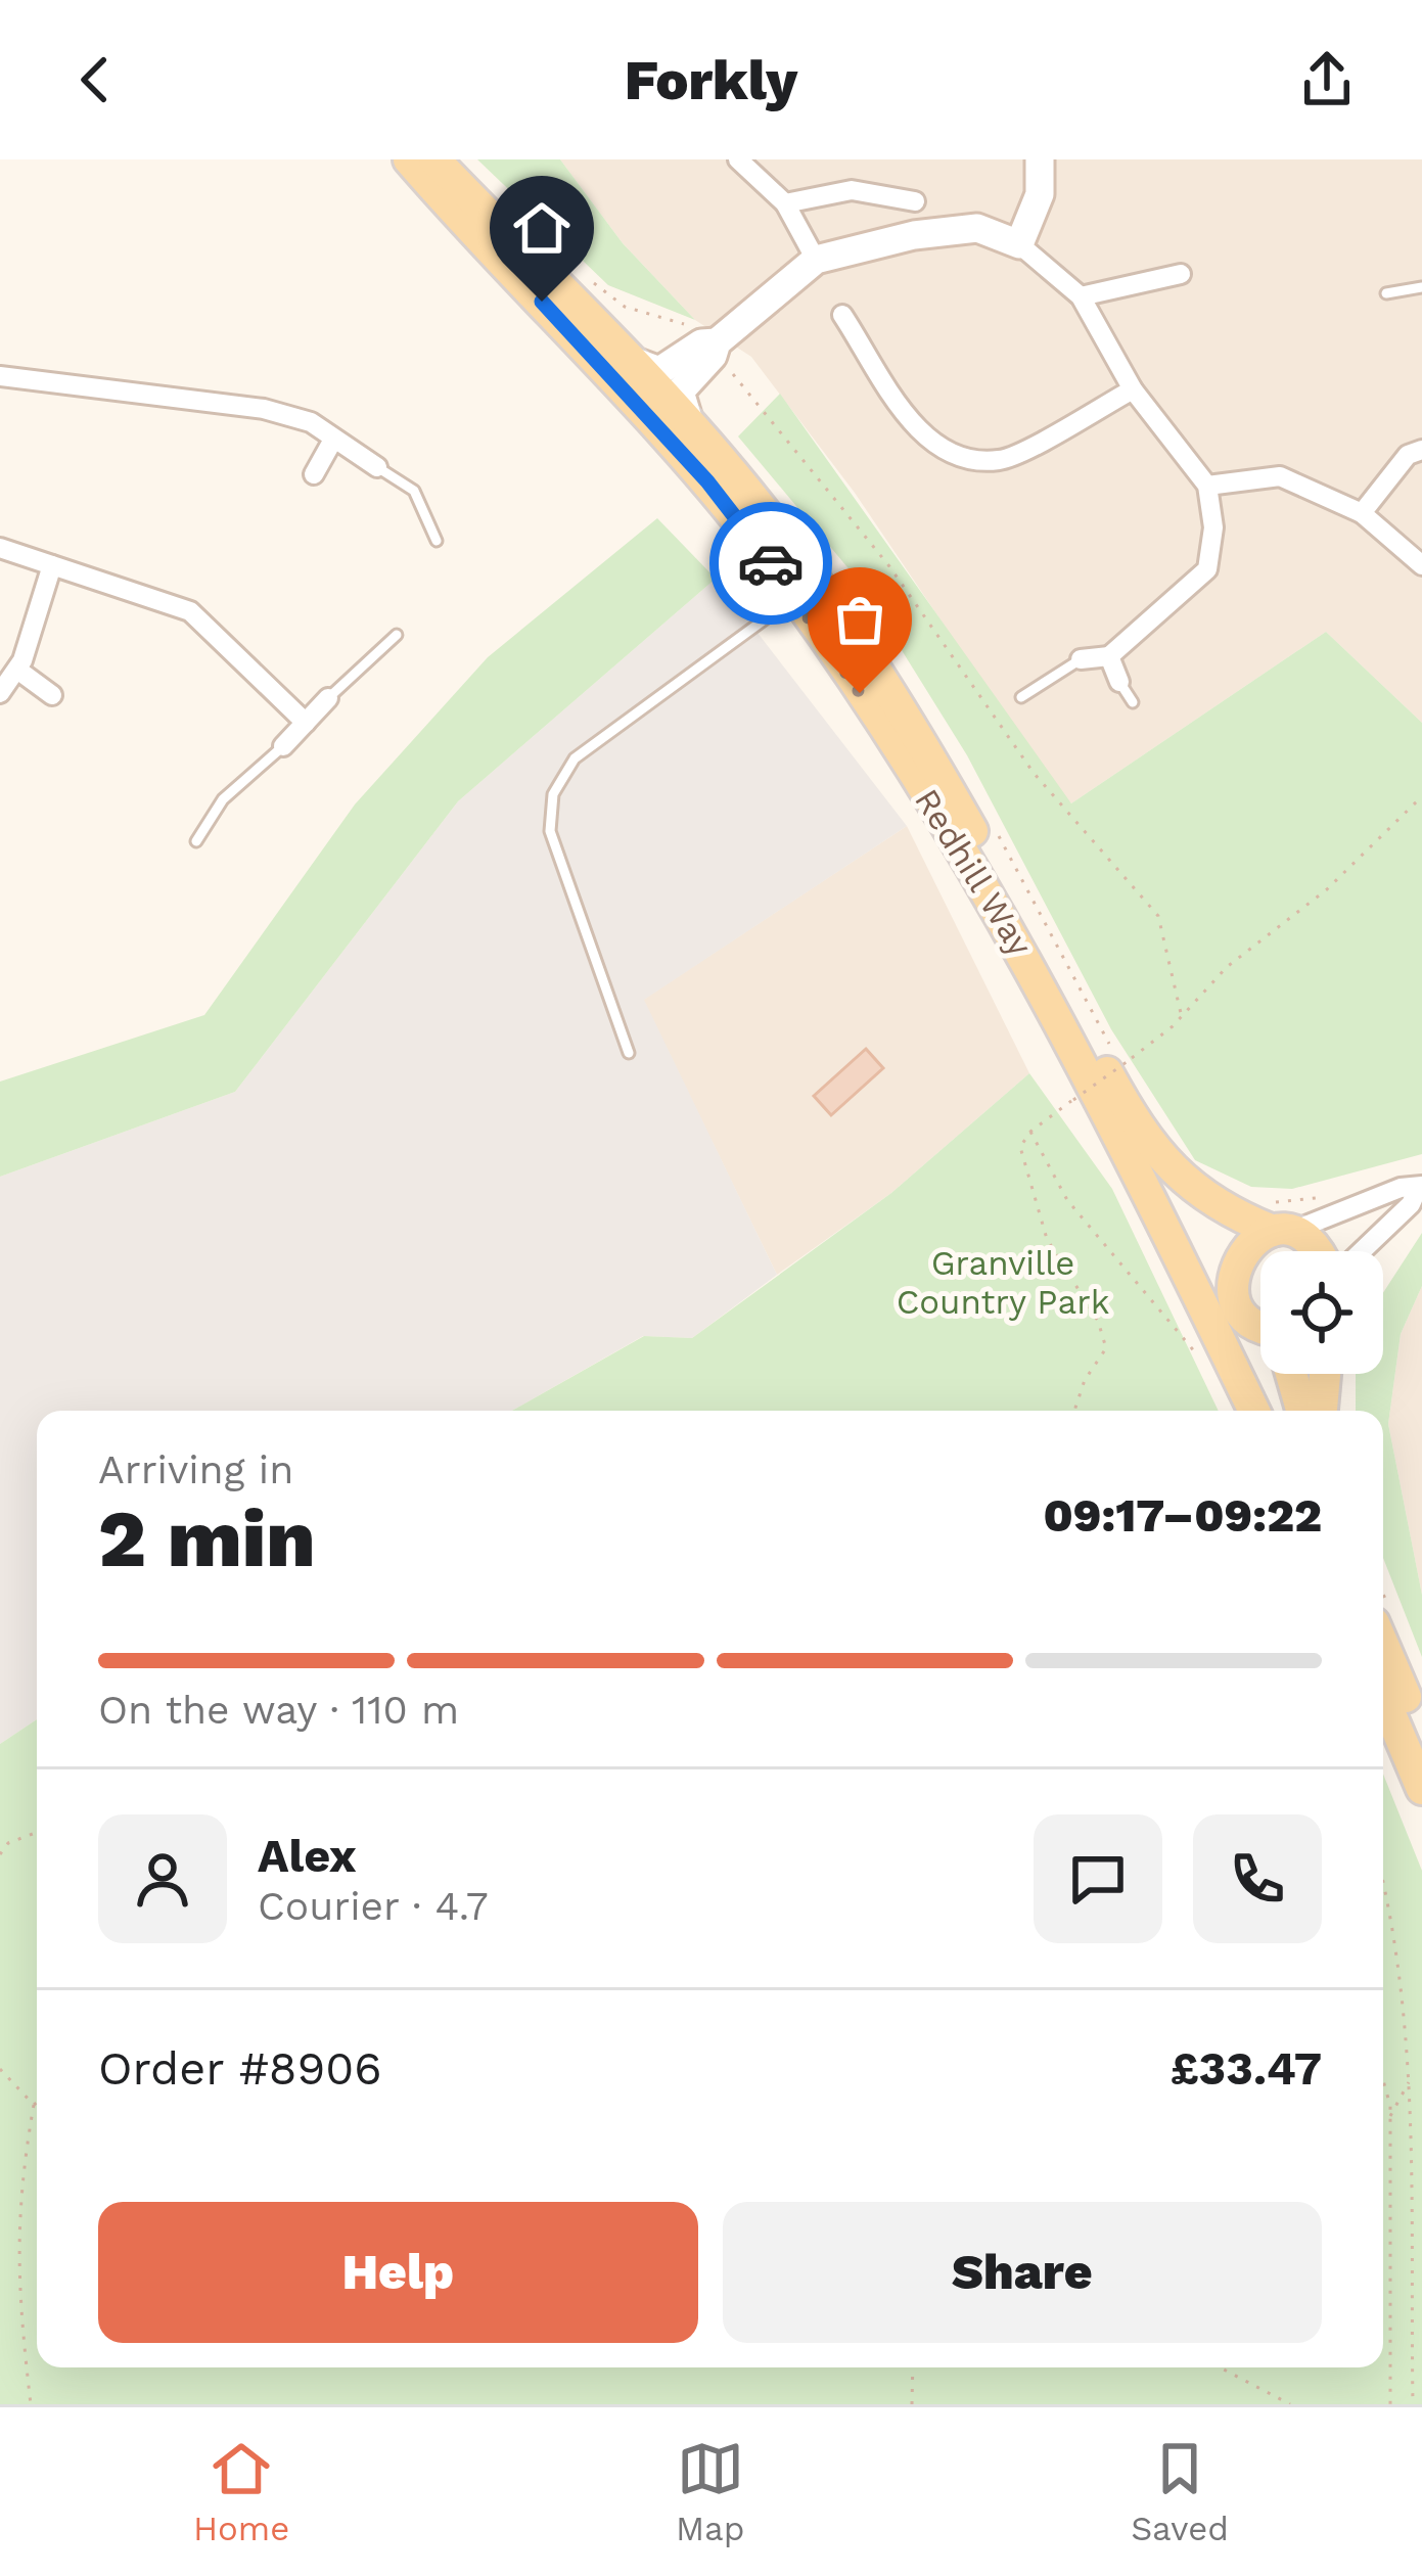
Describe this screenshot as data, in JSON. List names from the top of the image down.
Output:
{
  "streets": {
    "main road": ["Redhill Way"]
  },
  "parks": ["Granville Country Park"],
  "page": {
    "header": "Forkly",
    "heading": ["2 min", "Arriving in", "09:17–09:22"],
    "panel": [
      "Alex",
      "Courier · 4.7",
      "Order #8906",
      "£33.47"
    ],
    "bar": "On the way · 110 m",
    "buttons": ["Help", "Share"],
    "tabs": ["Home", "Map", "Saved"]
  }
}
